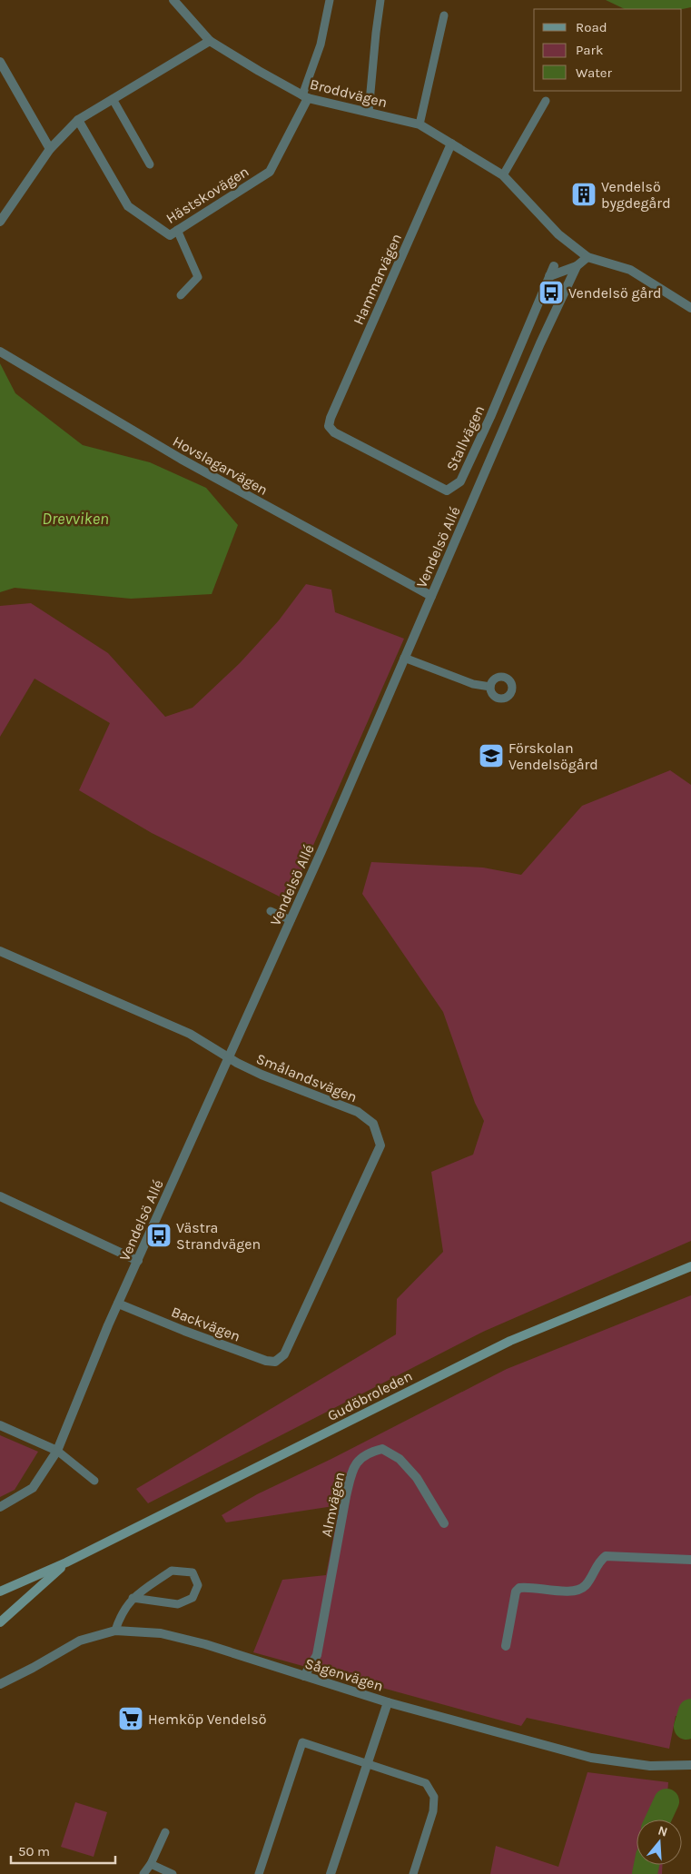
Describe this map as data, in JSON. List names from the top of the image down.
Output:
{
  "streets": {
    "main road": ["Gudöbroleden"],
    "street": [
      "Broddvägen",
      "Hästskovägen",
      "Hammarvägen",
      "Stallvägen",
      "Hovslagarvägen",
      "Vendelsö Allé",
      "Smålandsvägen",
      "Backvägen",
      "Almvägen",
      "Sågenvägen"
    ]
  },
  "crossings": [
    ["Broddvägen", "Hästskovägen"],
    ["Broddvägen", "Hammarvägen"],
    ["Broddvägen", "Vendelsö Allé"],
    ["Hammarvägen", "Stallvägen"],
    ["Hovslagarvägen", "Vendelsö Allé"],
    ["Vendelsö Allé", "Smålandsvägen"],
    ["Vendelsö Allé", "Backvägen"],
    ["Smålandsvägen", "Backvägen"],
    ["Almvägen", "Sågenvägen"]
  ],
  "water": ["Drevviken"],
  "places": {
    "building": ["Vendelsö bygdegård"],
    "bus stop": ["Vendelsö gård", "Västra Strandvägen"],
    "school or university": ["Förskolan Vendelsögård"],
    "supermarket": ["Hemköp Vendelsö"]
  },
  "legend": ["Road", "Park", "Water"],
  "scale_bar": "50 m",
  "north": "top"
}
